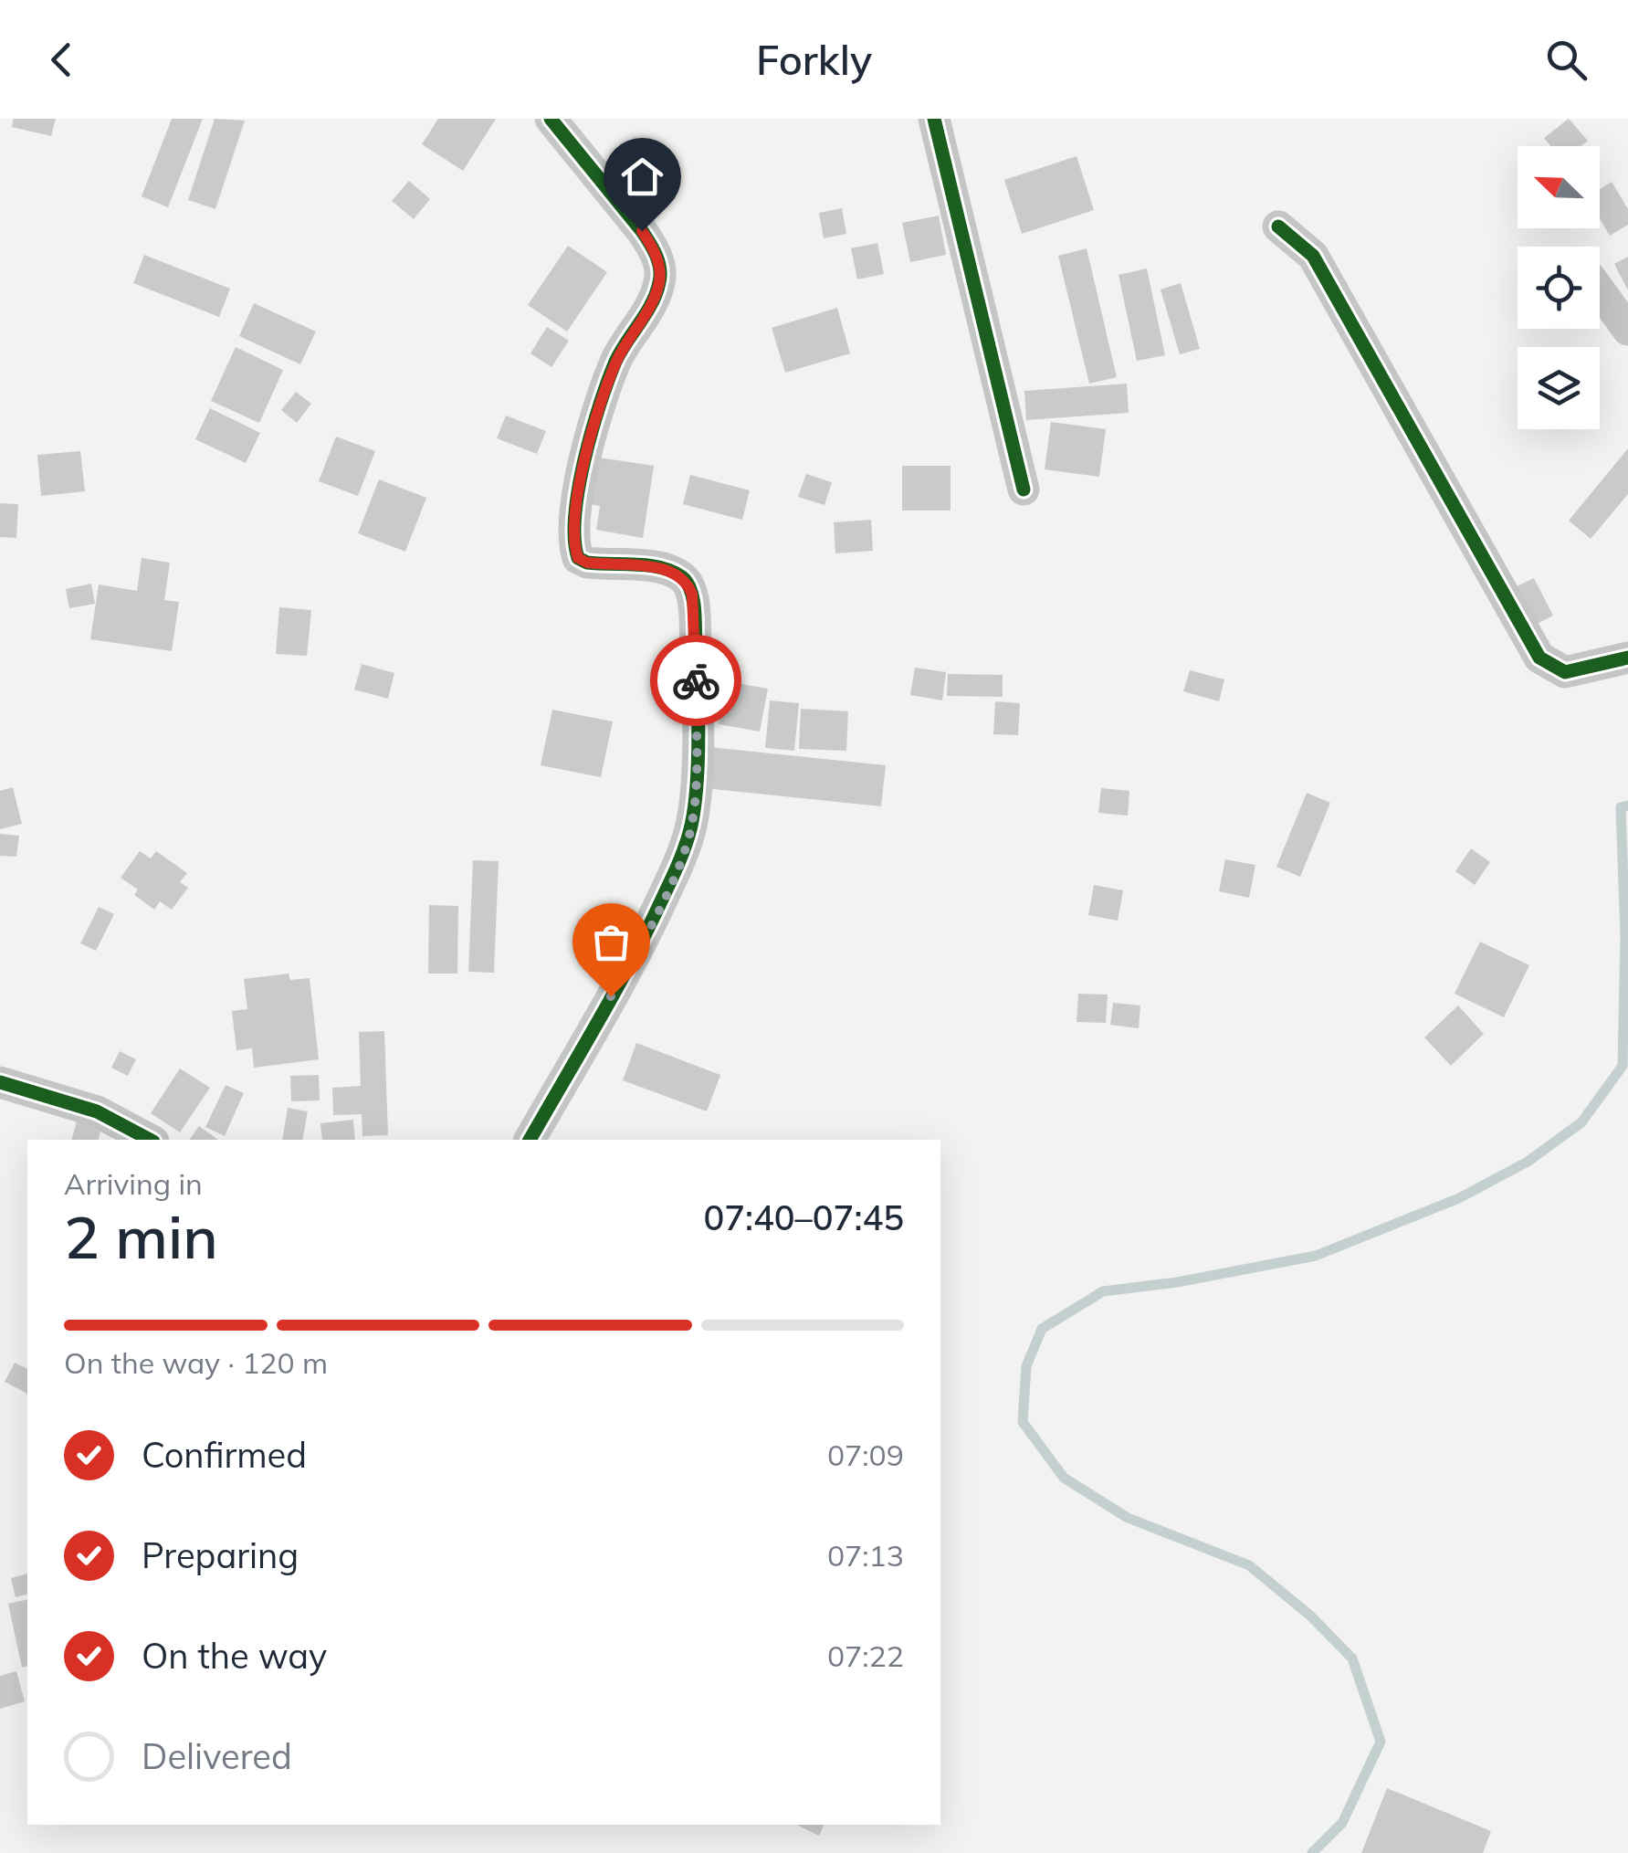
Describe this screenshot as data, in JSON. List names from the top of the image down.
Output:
{
  "north": "top left",
  "page": {
    "header": "Forkly",
    "heading": ["2 min", "Arriving in", "07:40–07:45"],
    "bar": "On the way · 120 m",
    "list": [
      ["Confirmed", "07:09"],
      ["Preparing", "07:13"],
      ["On the way", "07:22"],
      "Delivered"
    ]
  }
}
